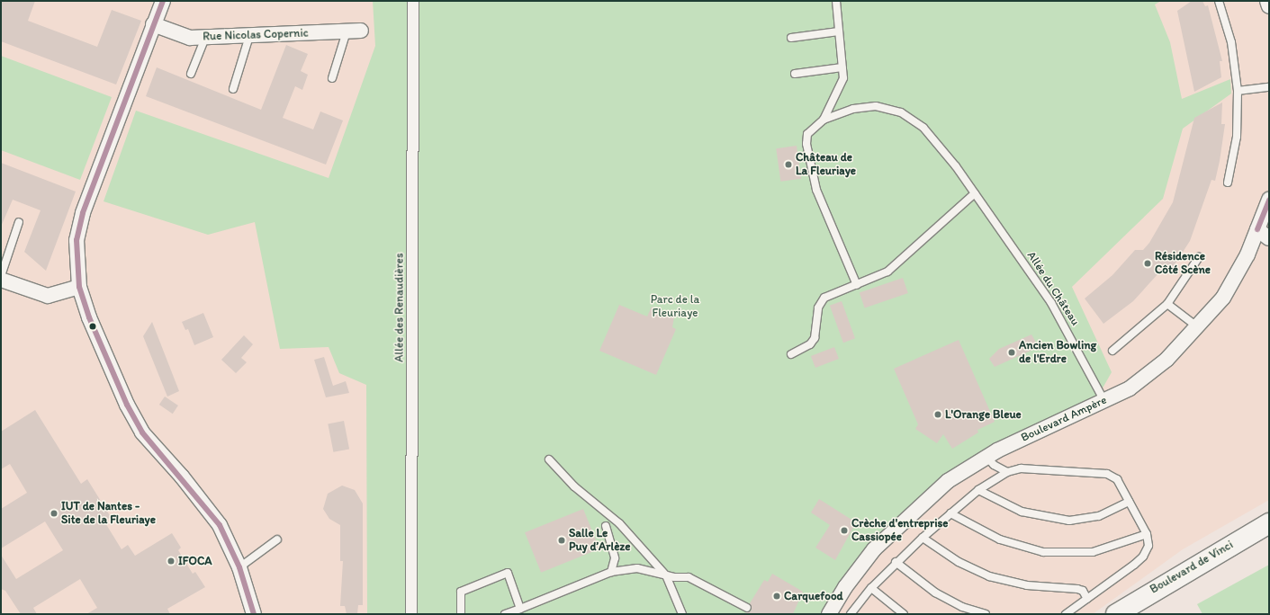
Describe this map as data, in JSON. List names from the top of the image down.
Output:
{
  "streets": {
    "main road": ["Boulevard de Vinci"],
    "street": ["Rue Nicolas Copernic", "Allée des Renaudières", "Boulevard Ampère"],
    "lane": ["Allée du Château"]
  },
  "crossings": [
    ["Allée du Château", "Boulevard Ampère"]
  ],
  "parks": ["Parc de la Fleuriaye"],
  "places": [
    "Château de La Fleuriaye",
    "Résidence Côté Scène",
    "Ancien Bowling de l'Erdre",
    "L'Orange Bleue",
    "IUT de Nantes - Site de la Fleuriaye",
    "Crèche d'entreprise Cassiopée",
    "Salle Le Puy d’Arlèze",
    "IFOCA",
    "Carquefood"
  ]
}
